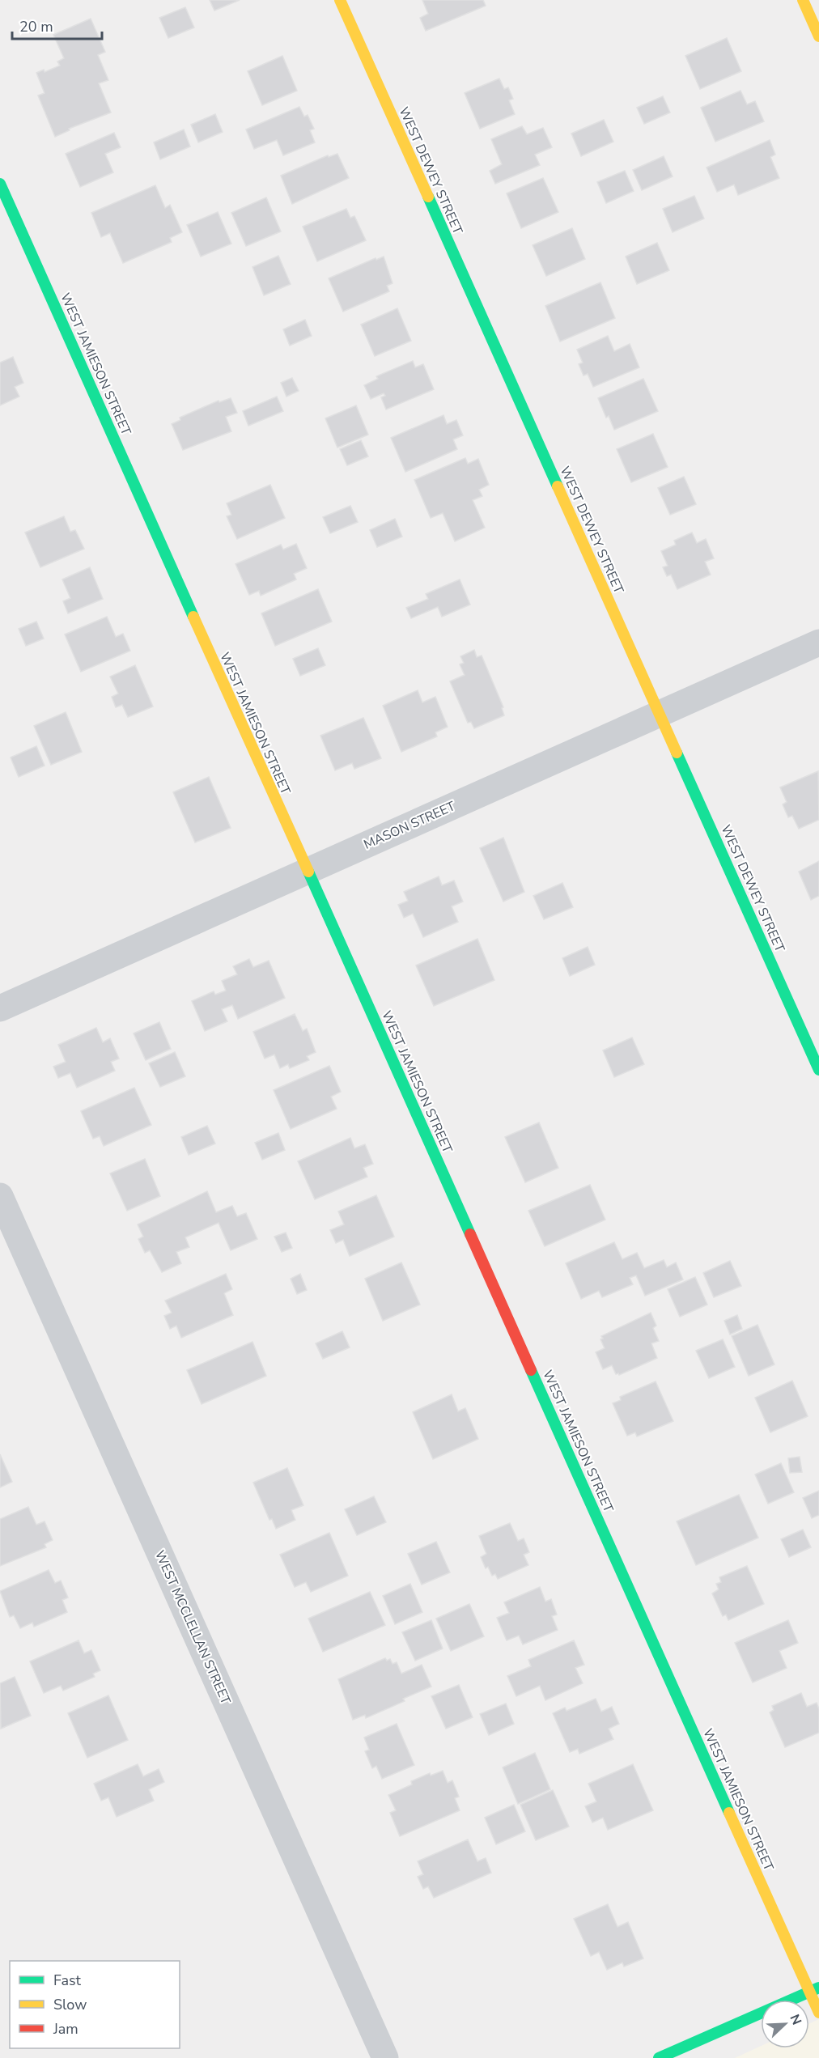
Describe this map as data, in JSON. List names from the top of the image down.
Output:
{
  "streets": {
    "street": [
      "WEST DEWEY STREET",
      "WEST JAMIESON STREET",
      "MASON STREET",
      "WEST MCCLELLAN STREET"
    ]
  },
  "crossings": [
    ["WEST DEWEY STREET", "MASON STREET"],
    ["WEST JAMIESON STREET", "MASON STREET"]
  ],
  "legend": ["Fast", "Slow", "Jam"],
  "scale_bar": "20 m",
  "north": "top right"
}
